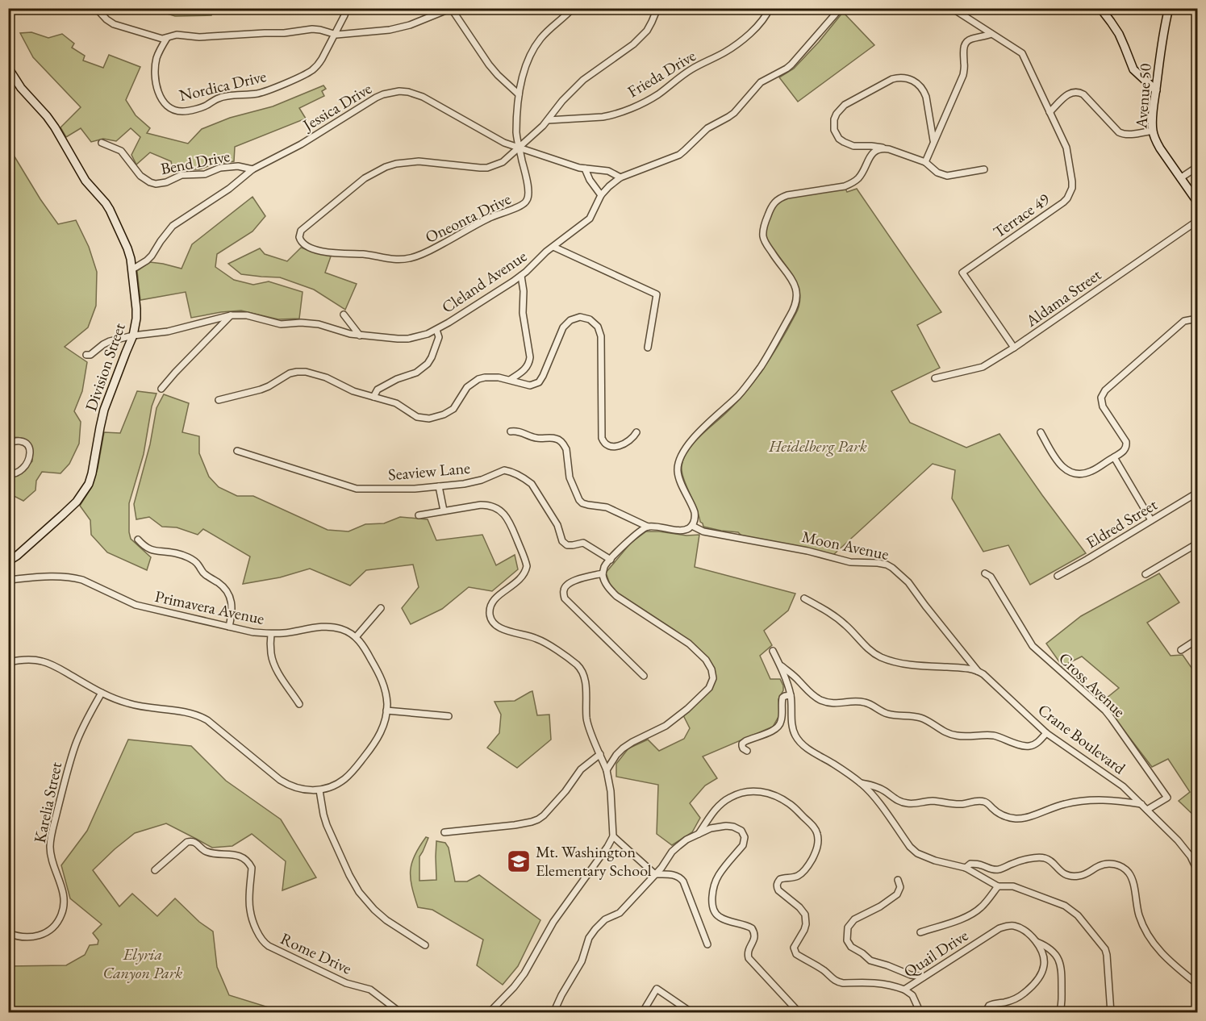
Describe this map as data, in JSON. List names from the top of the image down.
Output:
{
  "streets": {
    "street": [
      "Frieda Drive",
      "Nordica Drive",
      "Avenue 50",
      "Jessica Drive",
      "Bend Drive",
      "Terrace 49",
      "Oneonta Drive",
      "Cleland Avenue",
      "Aldama Street",
      "Division Street",
      "Seaview Lane",
      "Eldred Street",
      "Moon Avenue",
      "Primavera Avenue",
      "Cross Avenue",
      "Crane Boulevard",
      "Karelia Street",
      "Rome Drive",
      "Quail Drive"
    ]
  },
  "crossings": [
    ["Jessica Drive", "Bend Drive"],
    ["Jessica Drive", "Oneonta Drive"],
    ["Jessica Drive", "Cleland Avenue"],
    ["Jessica Drive", "Division Street"],
    ["Terrace 49", "Aldama Street"],
    ["Cleland Avenue", "Division Street"],
    ["Moon Avenue", "Crane Boulevard"],
    ["Cross Avenue", "Crane Boulevard"]
  ],
  "parks": ["Heidelberg Park", "Elyria Canyon Park"],
  "places": {
    "school or university": ["Mt. Washington Elementary School"]
  }
}
